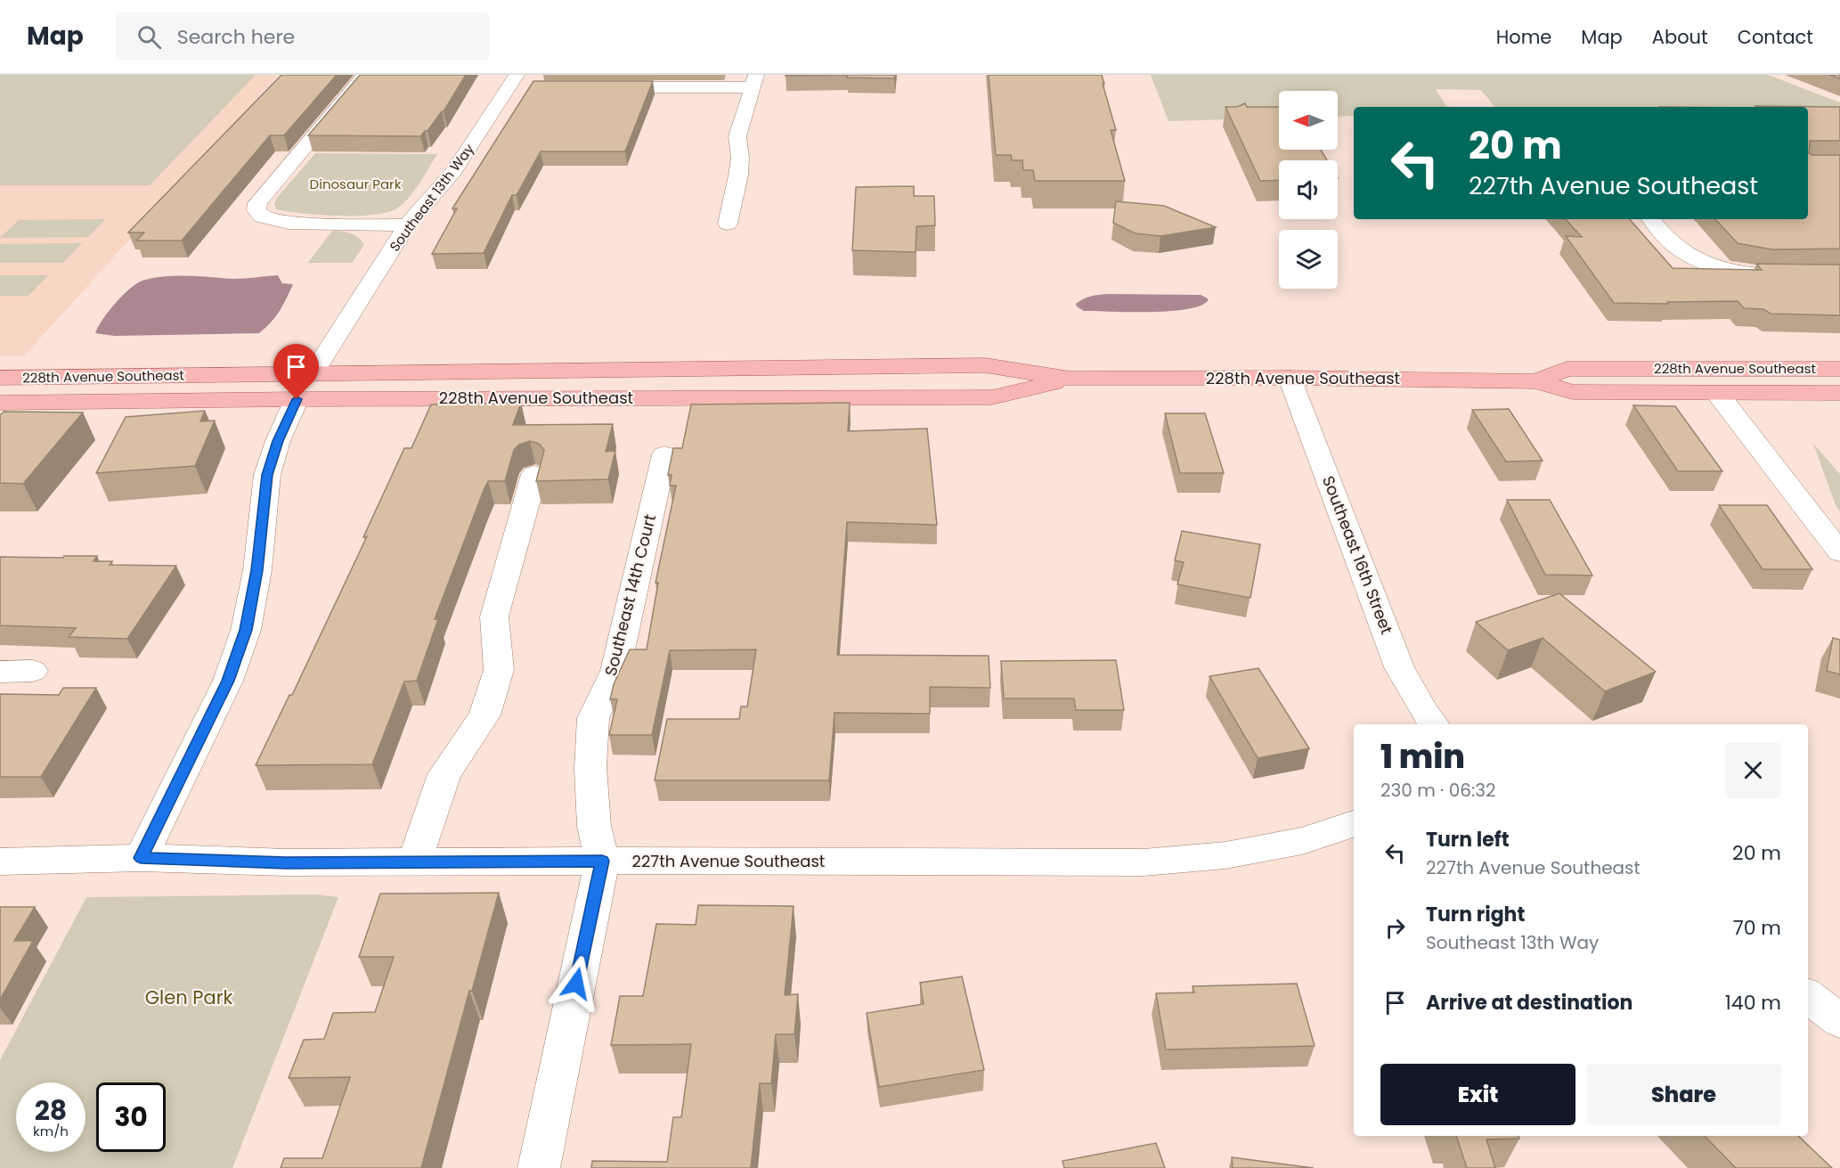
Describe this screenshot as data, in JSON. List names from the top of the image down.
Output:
{
  "streets": {
    "main road": ["228th Avenue Southeast"],
    "street": [
      "Southeast 13th Way",
      "Southeast 16th Street",
      "Southeast 14th Court",
      "227th Avenue Southeast"
    ]
  },
  "crossings": [
    ["Southeast 13th Way", "228th Avenue Southeast"],
    ["228th Avenue Southeast", "Southeast 16th Street"],
    ["Southeast 14th Court", "227th Avenue Southeast"]
  ],
  "parks": ["Dinosaur Park", "Glen Park"],
  "north": "left",
  "page": {
    "header": "Map",
    "search": "Search here",
    "nav": [
      "Home",
      "Map",
      "About",
      "Contact"
    ],
    "turn": ["20 m", "227th Avenue Southeast"],
    "heading": ["1 min", "230 m · 06:32"],
    "list": [
      {
        "name": "Turn left",
        "note": "227th Avenue Southeast",
        "value": "20 m"
      },
      {
        "name": "Turn right",
        "note": "Southeast 13th Way",
        "value": "70 m"
      },
      {
        "name": "Arrive at destination",
        "value": "140 m"
      }
    ],
    "buttons": ["Exit", "Share"],
    "speed": "28 km/h",
    "limit": "30"
  }
}
